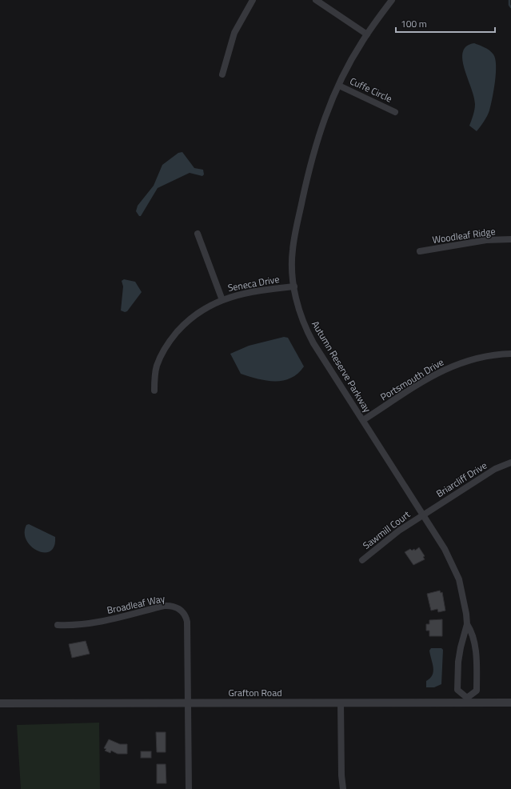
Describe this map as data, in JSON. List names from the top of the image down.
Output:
{
  "streets": {
    "street": [
      "Cuffe Circle",
      "Woodleaf Ridge",
      "Seneca Drive",
      "Autumn Reserve Parkway",
      "Portsmouth Drive",
      "Briarcliff Drive",
      "Sawmill Court",
      "Broadleaf Way",
      "Grafton Road"
    ]
  },
  "crossings": [
    ["Cuffe Circle", "Autumn Reserve Parkway"],
    ["Seneca Drive", "Autumn Reserve Parkway"],
    ["Autumn Reserve Parkway", "Portsmouth Drive"],
    ["Autumn Reserve Parkway", "Briarcliff Drive"],
    ["Autumn Reserve Parkway", "Sawmill Court"],
    ["Autumn Reserve Parkway", "Grafton Road"],
    ["Briarcliff Drive", "Sawmill Court"],
    ["Broadleaf Way", "Grafton Road"]
  ],
  "scale_bar": "100 m"
}
